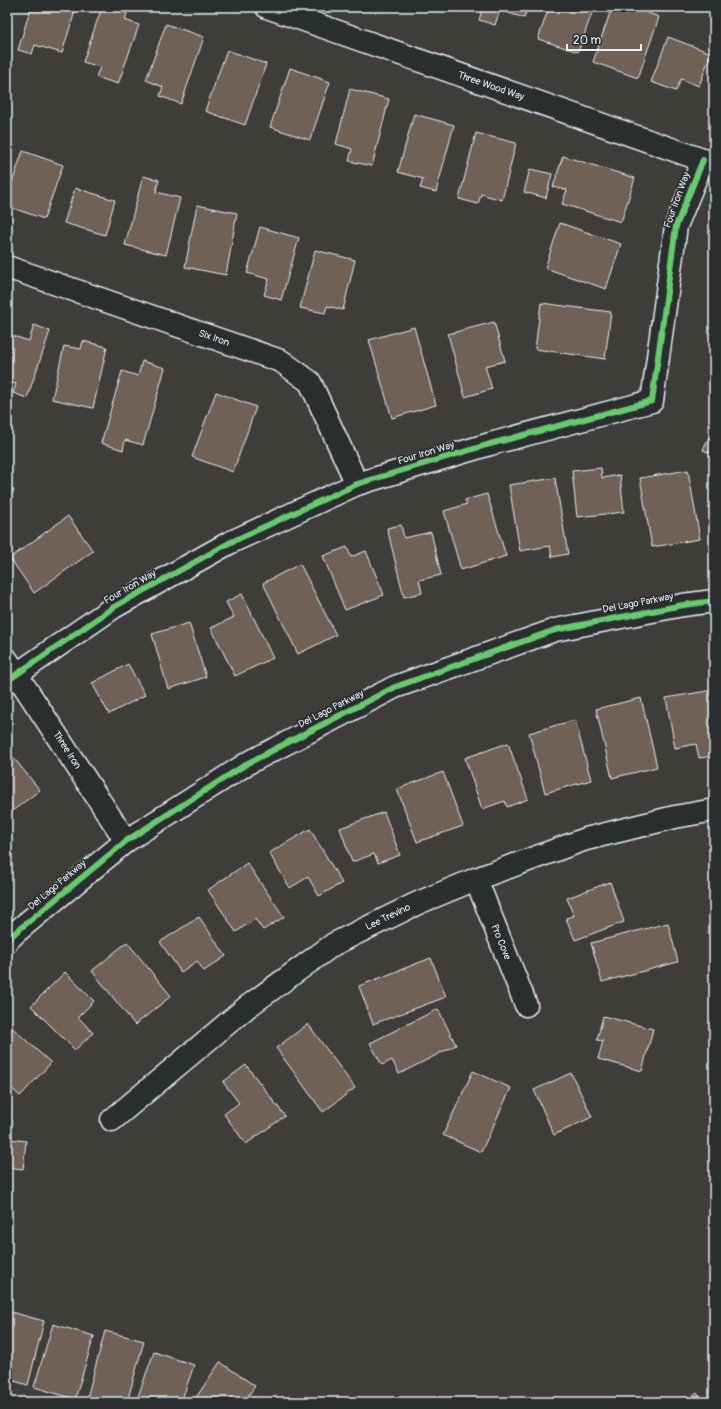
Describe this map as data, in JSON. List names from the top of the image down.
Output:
{
  "streets": {
    "street": [
      "Three Wood Way",
      "Four Iron Way",
      "Six Iron",
      "Del Lago Parkway",
      "Three Iron",
      "Lee Trevino",
      "Pro Cove"
    ]
  },
  "crossings": [
    ["Three Wood Way", "Four Iron Way"],
    ["Four Iron Way", "Six Iron"],
    ["Four Iron Way", "Three Iron"],
    ["Del Lago Parkway", "Three Iron"],
    ["Lee Trevino", "Pro Cove"]
  ],
  "scale_bar": "20 m"
}
